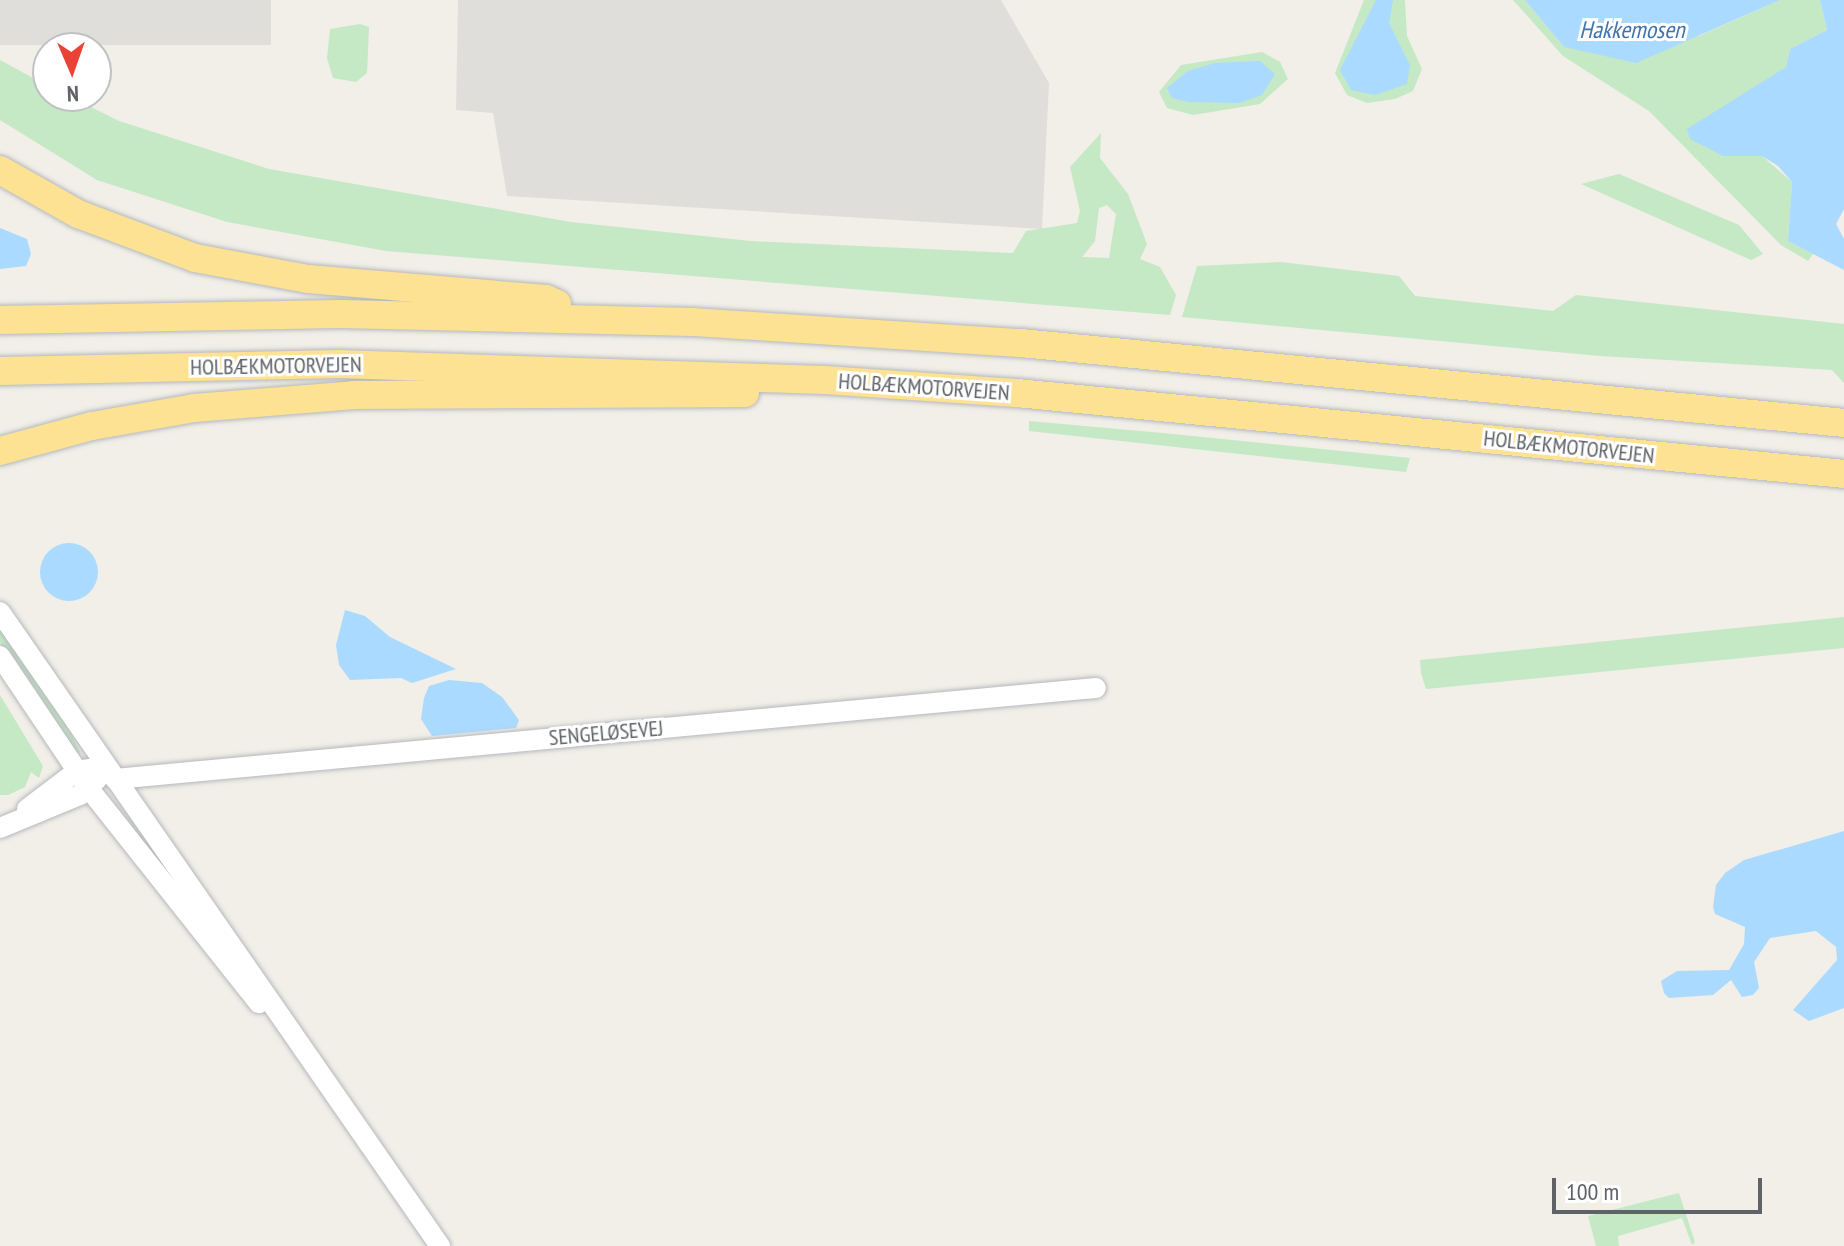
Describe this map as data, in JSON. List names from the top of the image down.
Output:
{
  "streets": {
    "highway": ["HOLBÆKMOTORVEJEN"],
    "street": ["SENGELØSEVEJ"]
  },
  "water": ["Hakkemosen"],
  "scale_bar": "100 m",
  "north": "bottom"
}
